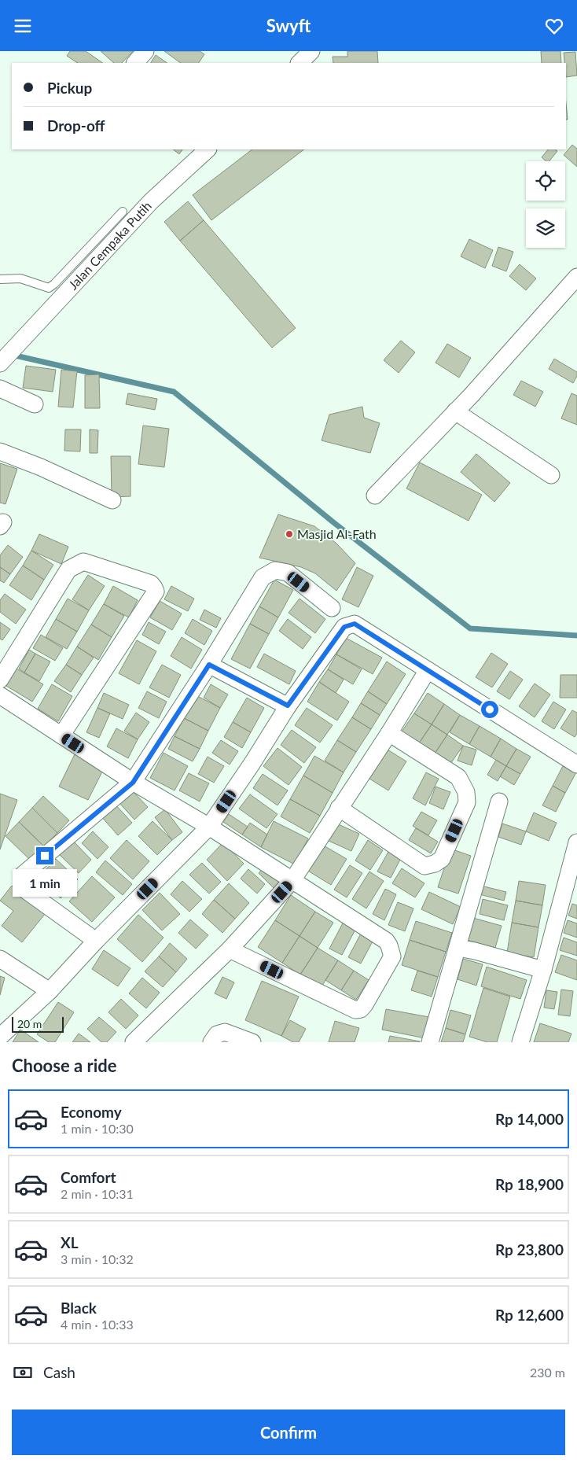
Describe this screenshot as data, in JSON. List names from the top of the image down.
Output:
{
  "streets": {
    "street": ["Jalan Cempaka Putih"]
  },
  "places": ["Masjid Al-Fath"],
  "scale_bar": "20 m",
  "page": {
    "header": "Swyft",
    "banner": ["Pickup", "Drop-off"],
    "bubble": "1 min",
    "scale": "20 m",
    "heading": "Choose a ride",
    "list": [
      {
        "name": "Economy",
        "note": "1 min · 10:30",
        "value": "Rp 14,000"
      },
      {
        "name": "Comfort",
        "note": "2 min · 10:31",
        "value": "Rp 18,900"
      },
      {
        "name": "XL",
        "note": "3 min · 10:32",
        "value": "Rp 23,800"
      },
      {
        "name": "Black",
        "note": "4 min · 10:33",
        "value": "Rp 12,600"
      }
    ],
    "pay": ["Cash", "230 m"],
    "buttons": "Confirm"
  }
}
